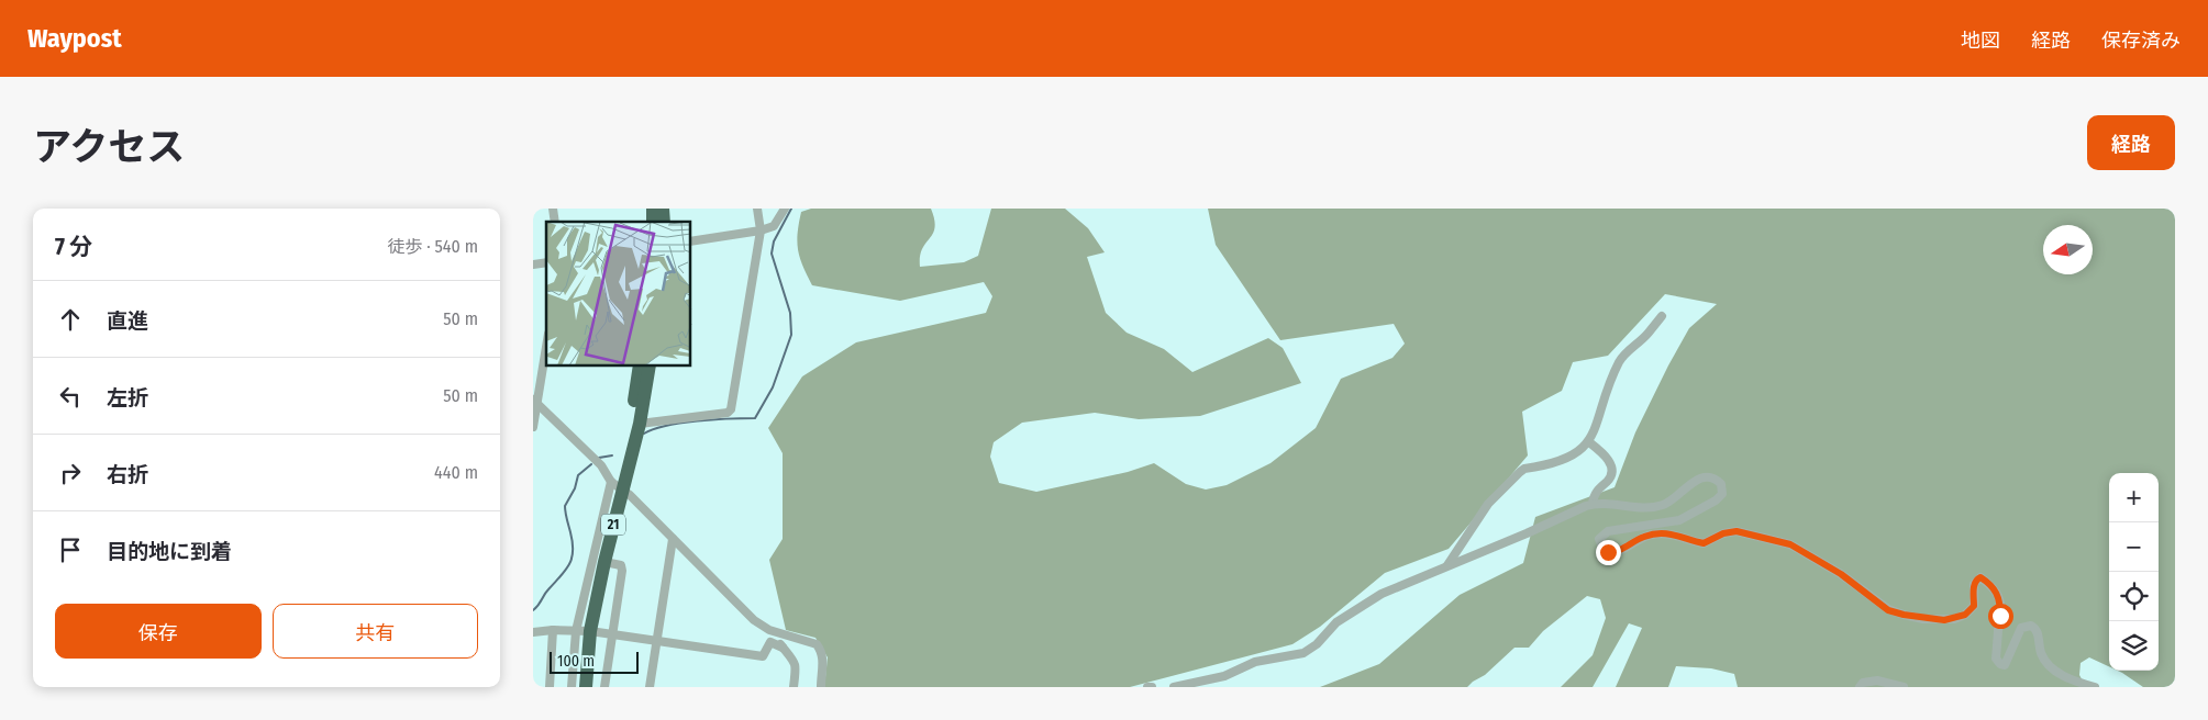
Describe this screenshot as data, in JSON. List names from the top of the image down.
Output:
{
  "streets": {
    "highway": ["21"]
  },
  "scale_bar": "100 m",
  "north": "left",
  "page": {
    "header": "Waypost",
    "nav": ["地図", "経路", "保存済み"],
    "title": "アクセス",
    "buttons": [
      "経路",
      ["保存", "共有"]
    ],
    "heading": ["7 分", "徒歩 · 540 m"],
    "list": [
      ["直進", "50 m"],
      ["左折", "50 m"],
      ["右折", "440 m"],
      "目的地に到着"
    ],
    "map_buttons": ["+", "−"],
    "scale": "100 m"
  }
}
